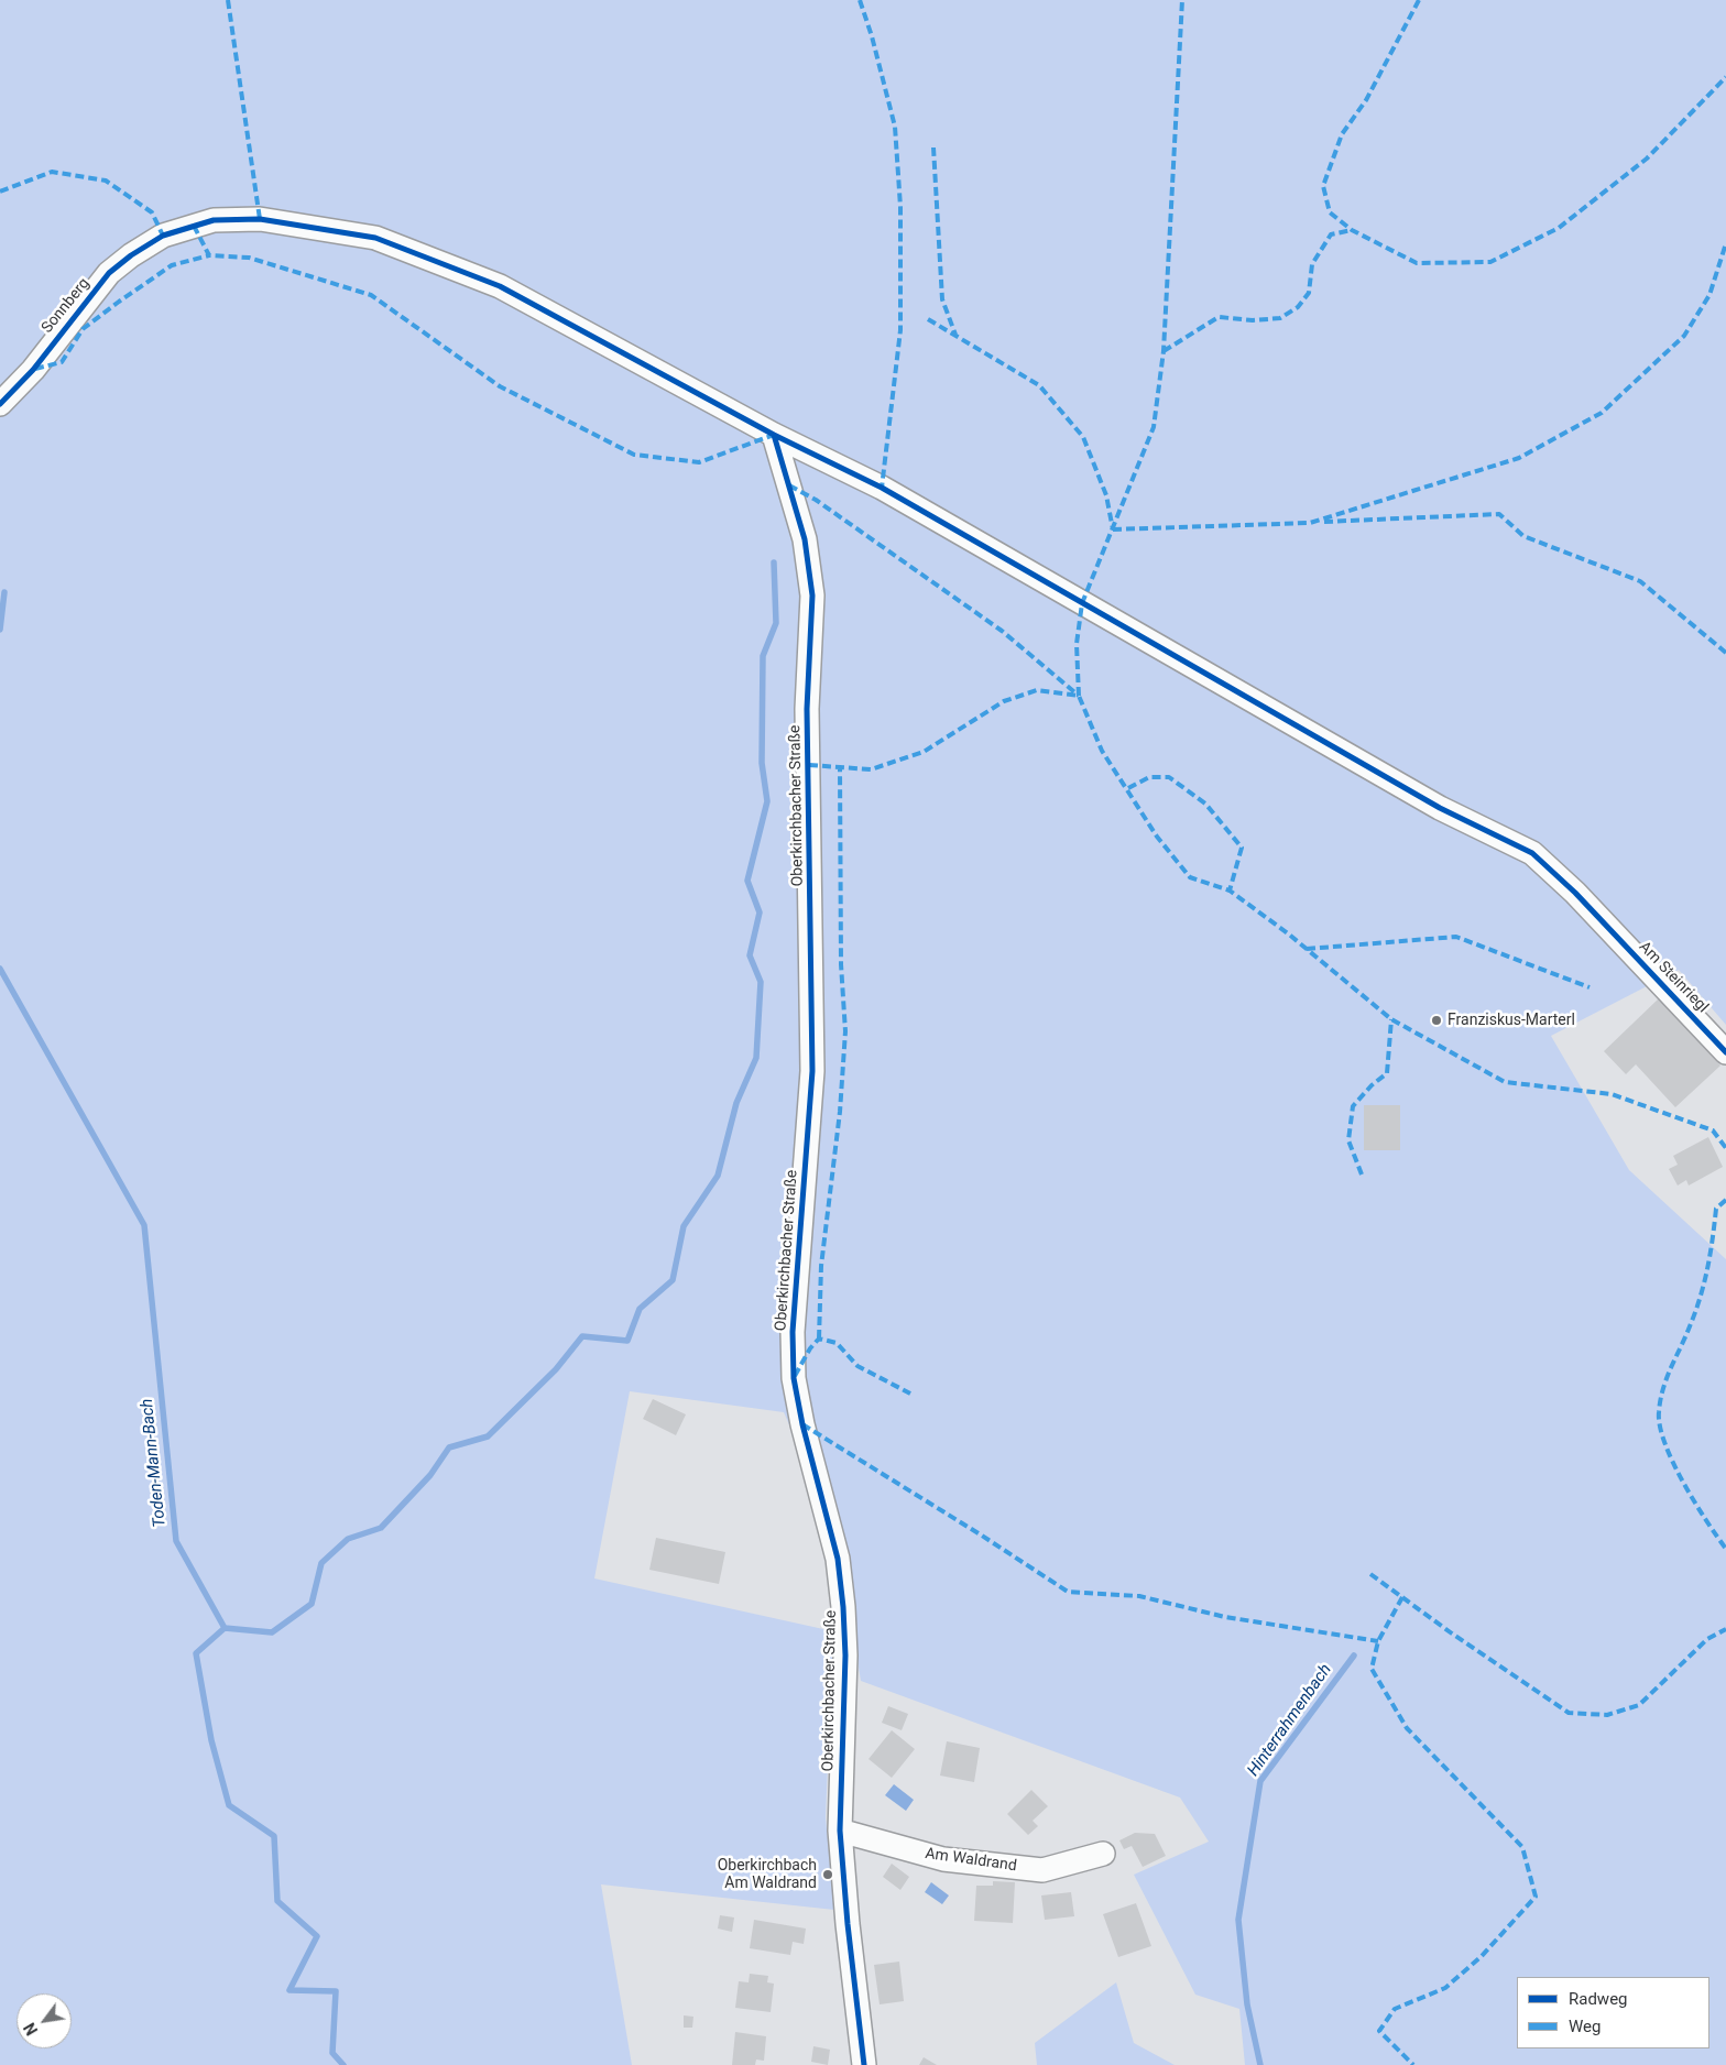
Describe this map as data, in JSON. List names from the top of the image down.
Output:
{
  "streets": {
    "street": [
      "Sonnberg",
      "Oberkirchbacher Straße",
      "Am Steinriegl",
      "Am Waldrand"
    ]
  },
  "crossings": [
    ["Sonnberg", "Oberkirchbacher Straße"],
    ["Sonnberg", "Am Steinriegl"],
    ["Oberkirchbacher Straße", "Am Steinriegl"],
    ["Oberkirchbacher Straße", "Am Waldrand"]
  ],
  "water": ["Toden-Mann-Bach", "Hinterrahmenbach"],
  "places": ["Franziskus-Marterl", "Oberkirchbach Am Waldrand"],
  "legend": ["Radweg", "Weg"],
  "north": "bottom left"
}
